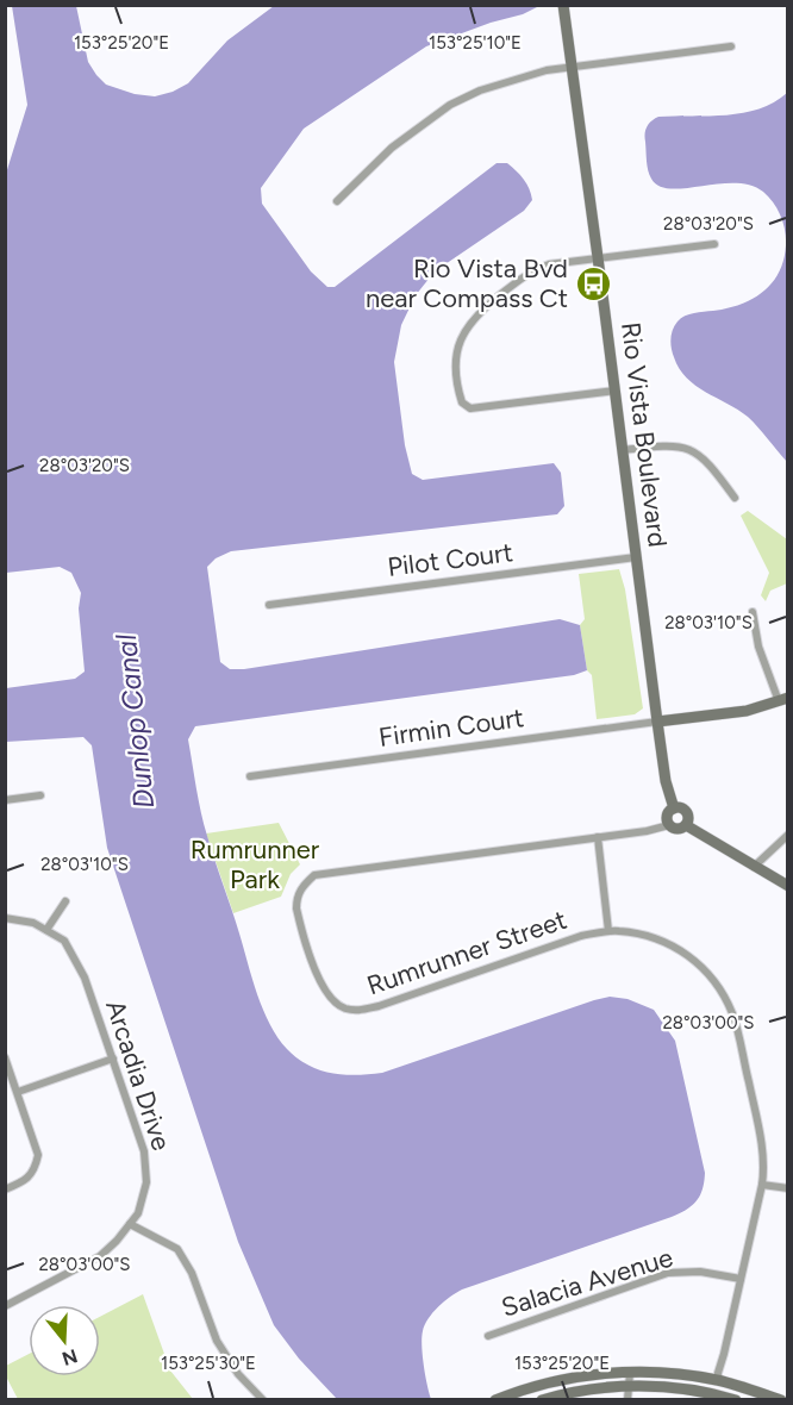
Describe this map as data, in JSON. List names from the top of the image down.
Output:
{
  "streets": {
    "street": [
      "Rio Vista Boulevard",
      "Pilot Court",
      "Firmin Court",
      "Rumrunner Street",
      "Arcadia Drive",
      "Salacia Avenue"
    ]
  },
  "crossings": [
    ["Rio Vista Boulevard", "Pilot Court"],
    ["Rio Vista Boulevard", "Firmin Court"],
    ["Rio Vista Boulevard", "Rumrunner Street"],
    ["Rumrunner Street", "Salacia Avenue"]
  ],
  "water": ["Dunlop Canal"],
  "parks": ["Rumrunner Park"],
  "places": {
    "bus stop": ["Rio Vista Bvd near Compass Ct"]
  },
  "north": "bottom",
  "coordinates": [
    "153°25'20\"E",
    "153°25'10\"E",
    "28°03'20\"S",
    "28°03'10\"S",
    "28°03'00\"S",
    "153°25'30\"E"
  ]
}
